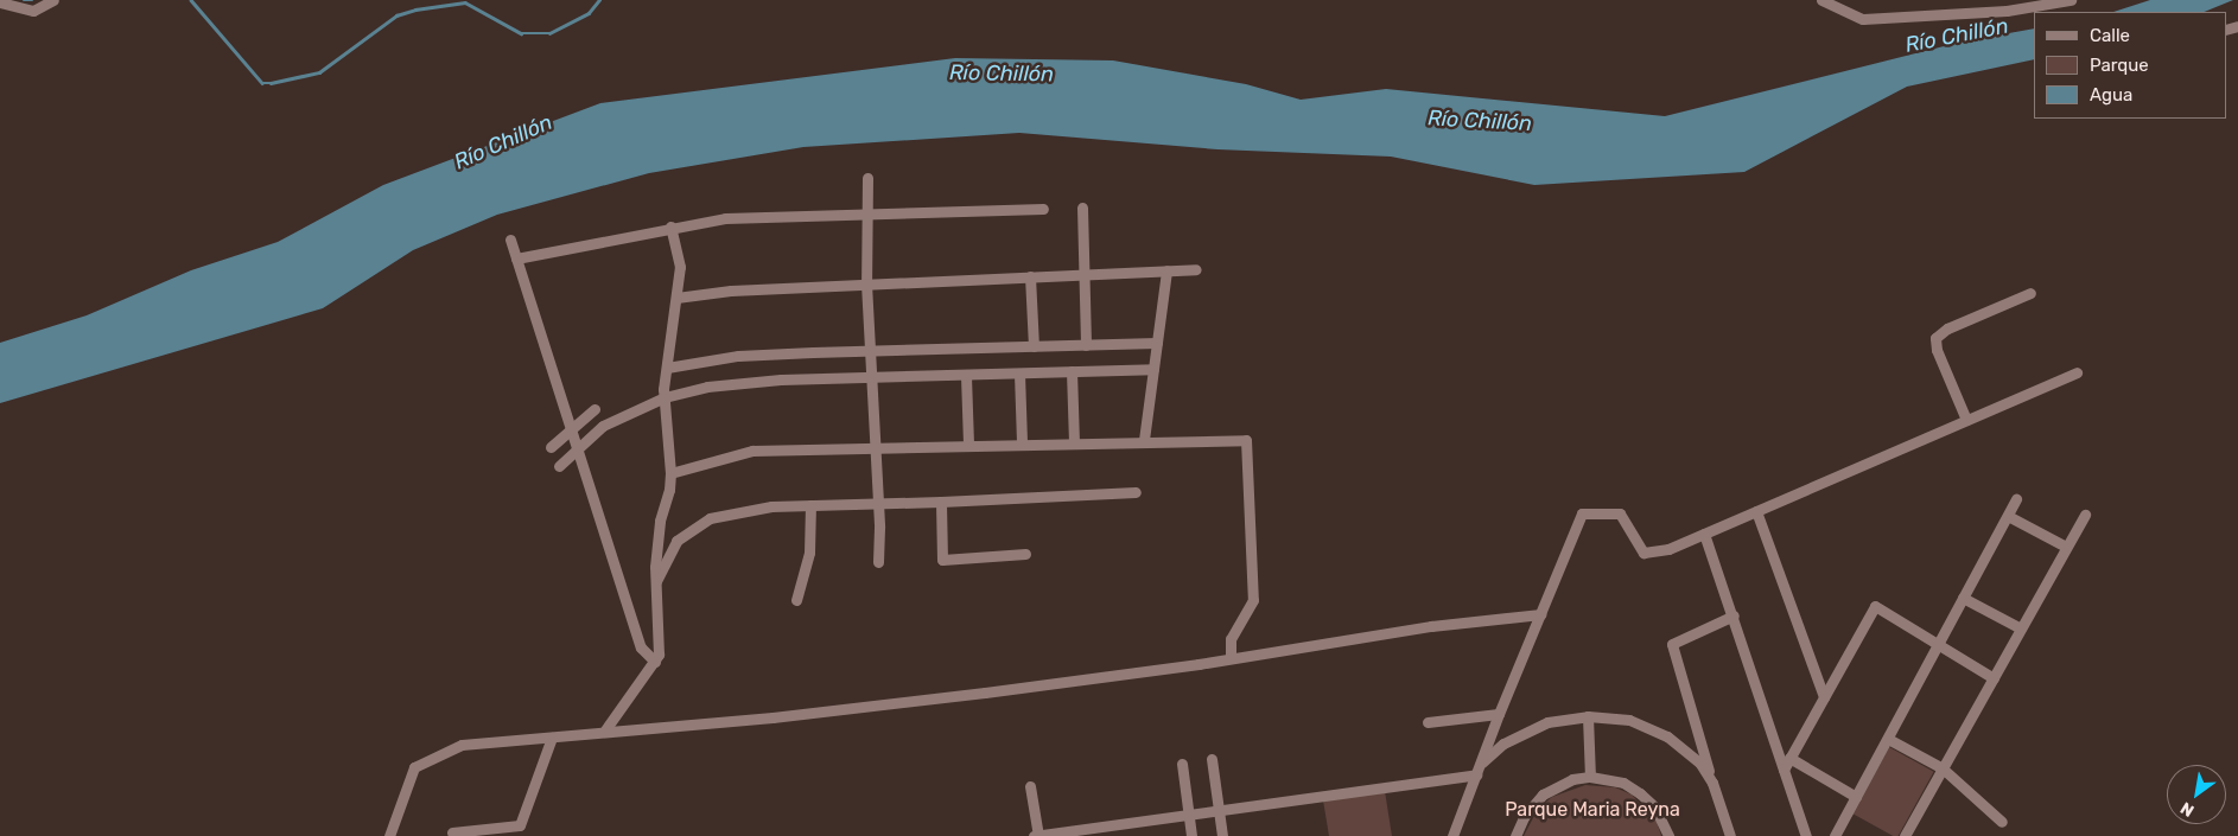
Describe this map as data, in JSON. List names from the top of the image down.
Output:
{
  "water": ["Río Chillón"],
  "parks": ["Parque Maria Reyna"],
  "legend": ["Calle", "Parque", "Agua"],
  "north": "bottom left"
}
